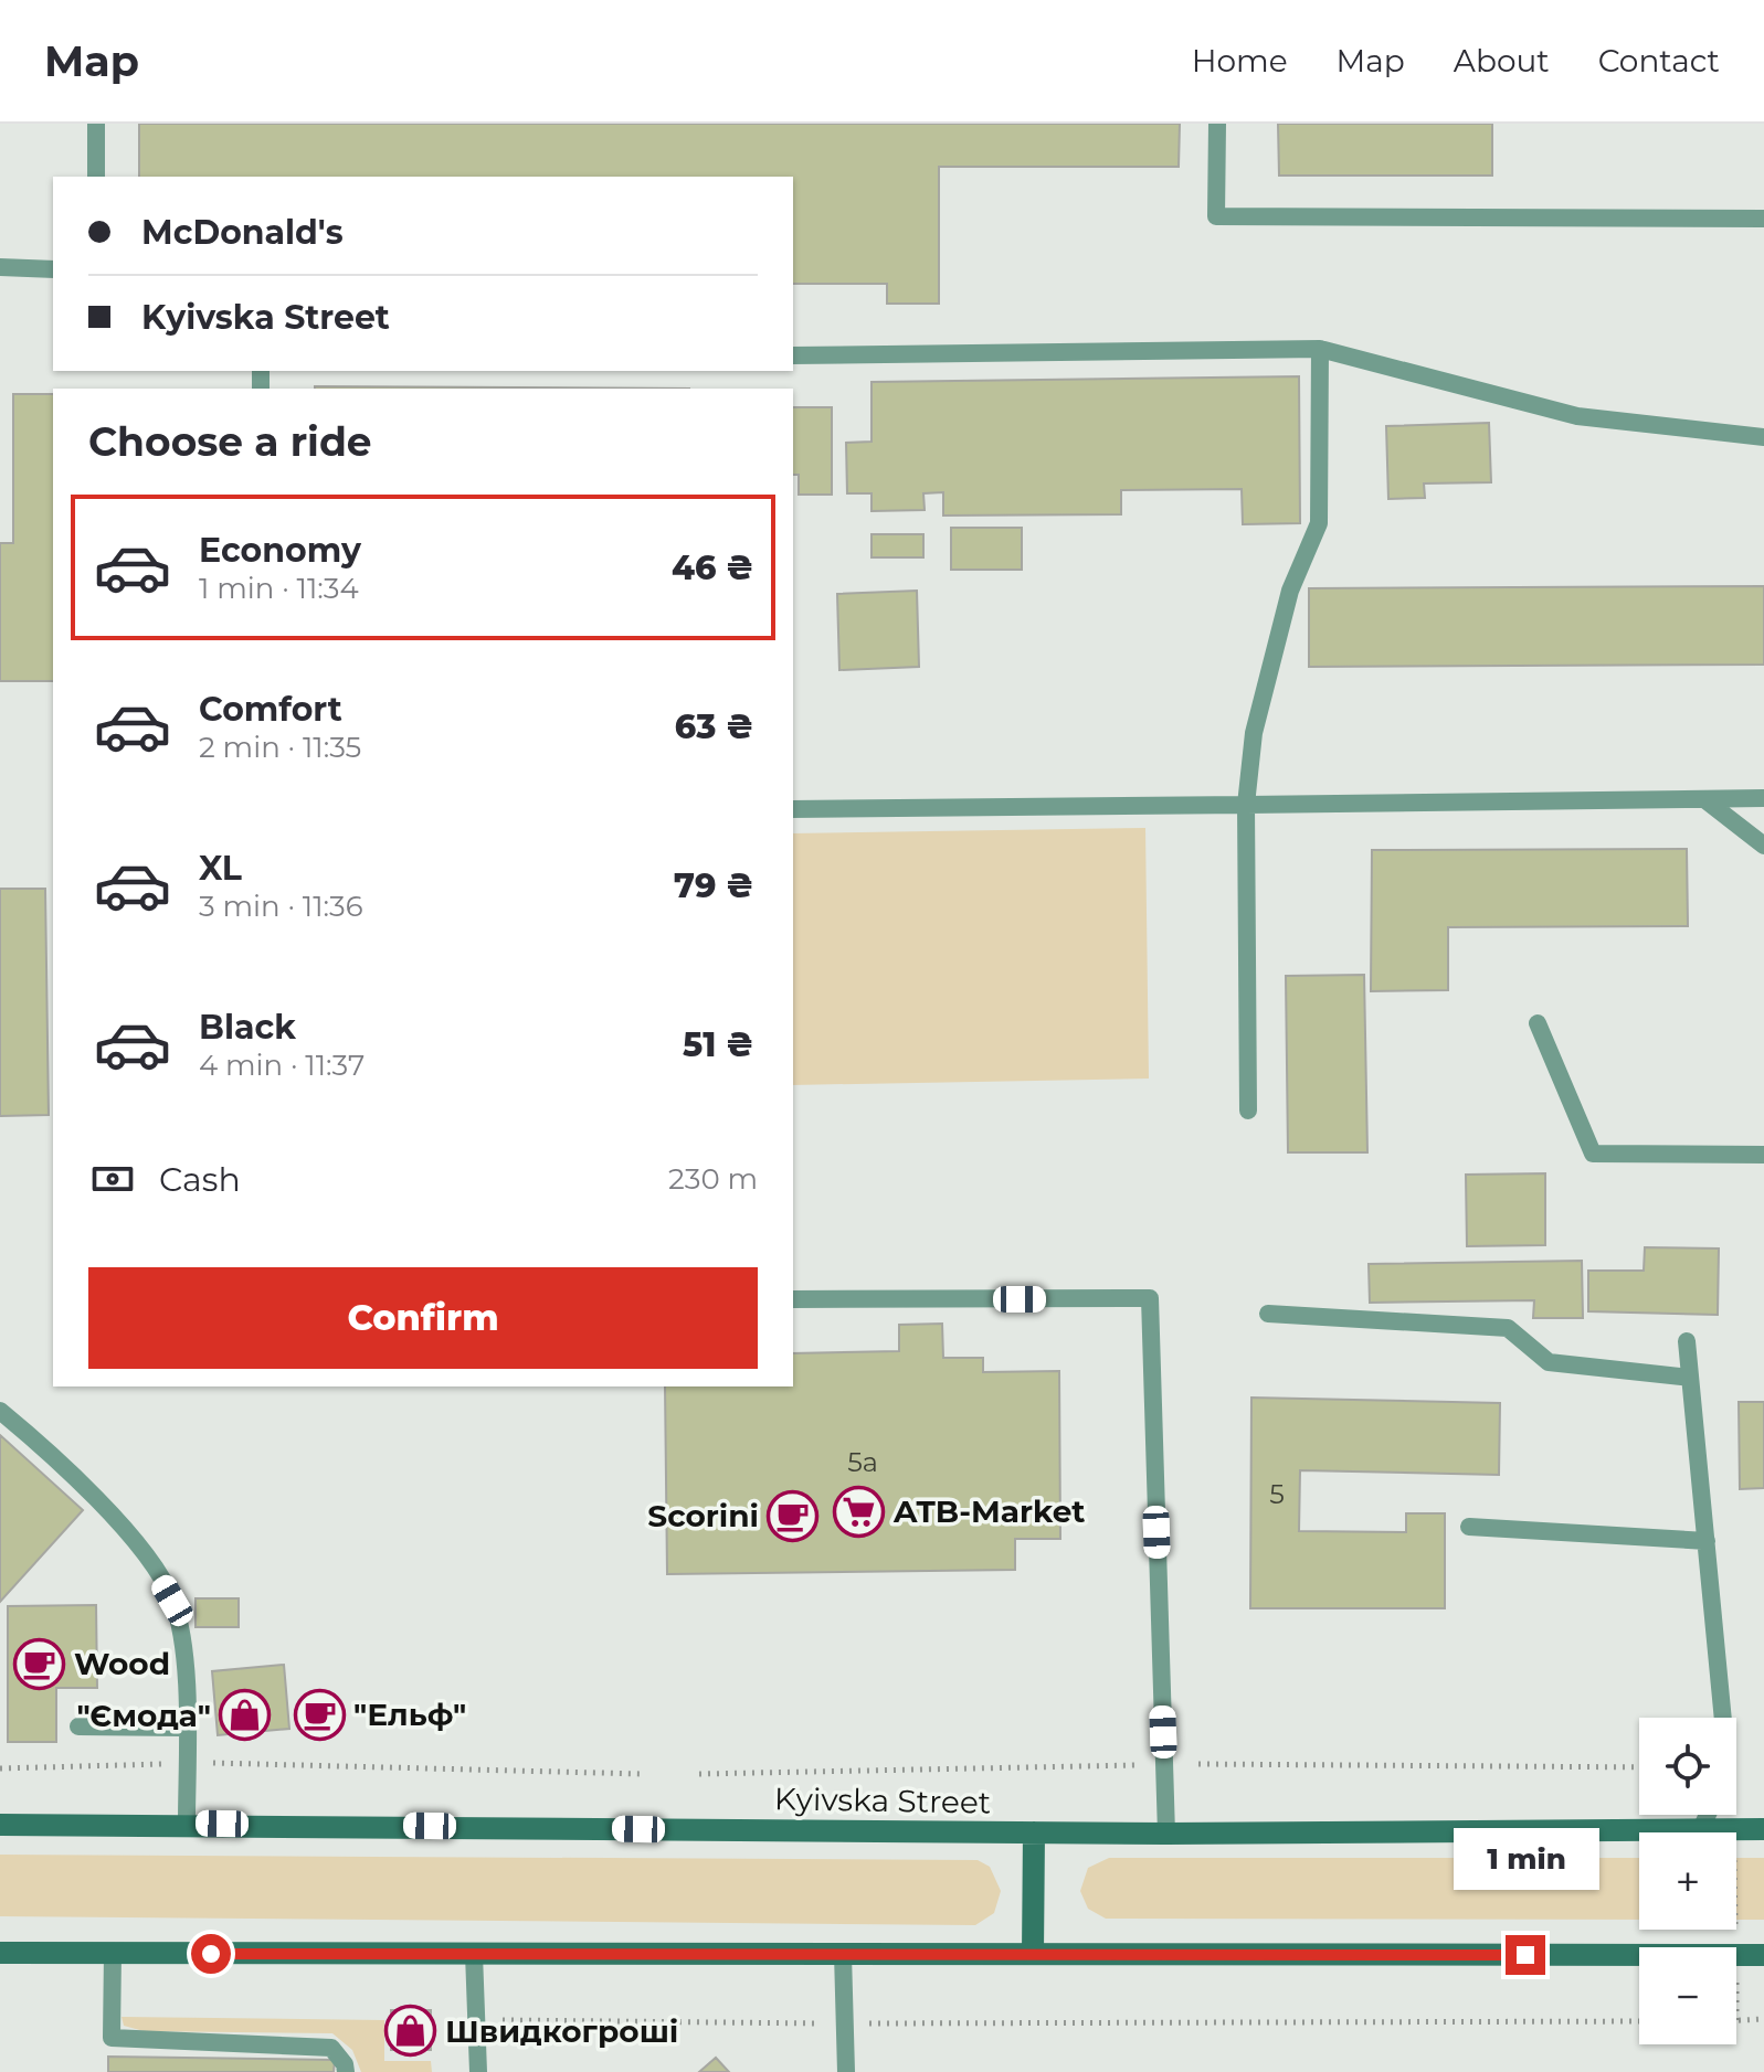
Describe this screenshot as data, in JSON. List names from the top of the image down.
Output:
{
  "streets": {
    "main road": ["Kyivska Street"]
  },
  "places": {
    "supermarket": ["ATB-Market"],
    "cafe": ["Scorini", "Wood", "\"Ельф\""],
    "shop": ["\"Ємода\"", "Швидкогроші"]
  },
  "house_numbers": ["5а", "5"],
  "page": {
    "header": "Map",
    "nav": [
      "Home",
      "Map",
      "About",
      "Contact"
    ],
    "banner": ["McDonald's", "Kyivska Street"],
    "heading": "Choose a ride",
    "list": [
      {
        "name": "Economy",
        "note": "1 min · 11:34",
        "value": "46 ₴"
      },
      {
        "name": "Comfort",
        "note": "2 min · 11:35",
        "value": "63 ₴"
      },
      {
        "name": "XL",
        "note": "3 min · 11:36",
        "value": "79 ₴"
      },
      {
        "name": "Black",
        "note": "4 min · 11:37",
        "value": "51 ₴"
      }
    ],
    "pay": ["Cash", "230 m"],
    "buttons": "Confirm",
    "map_buttons": ["+", "−"],
    "bubble": "1 min"
  }
}
